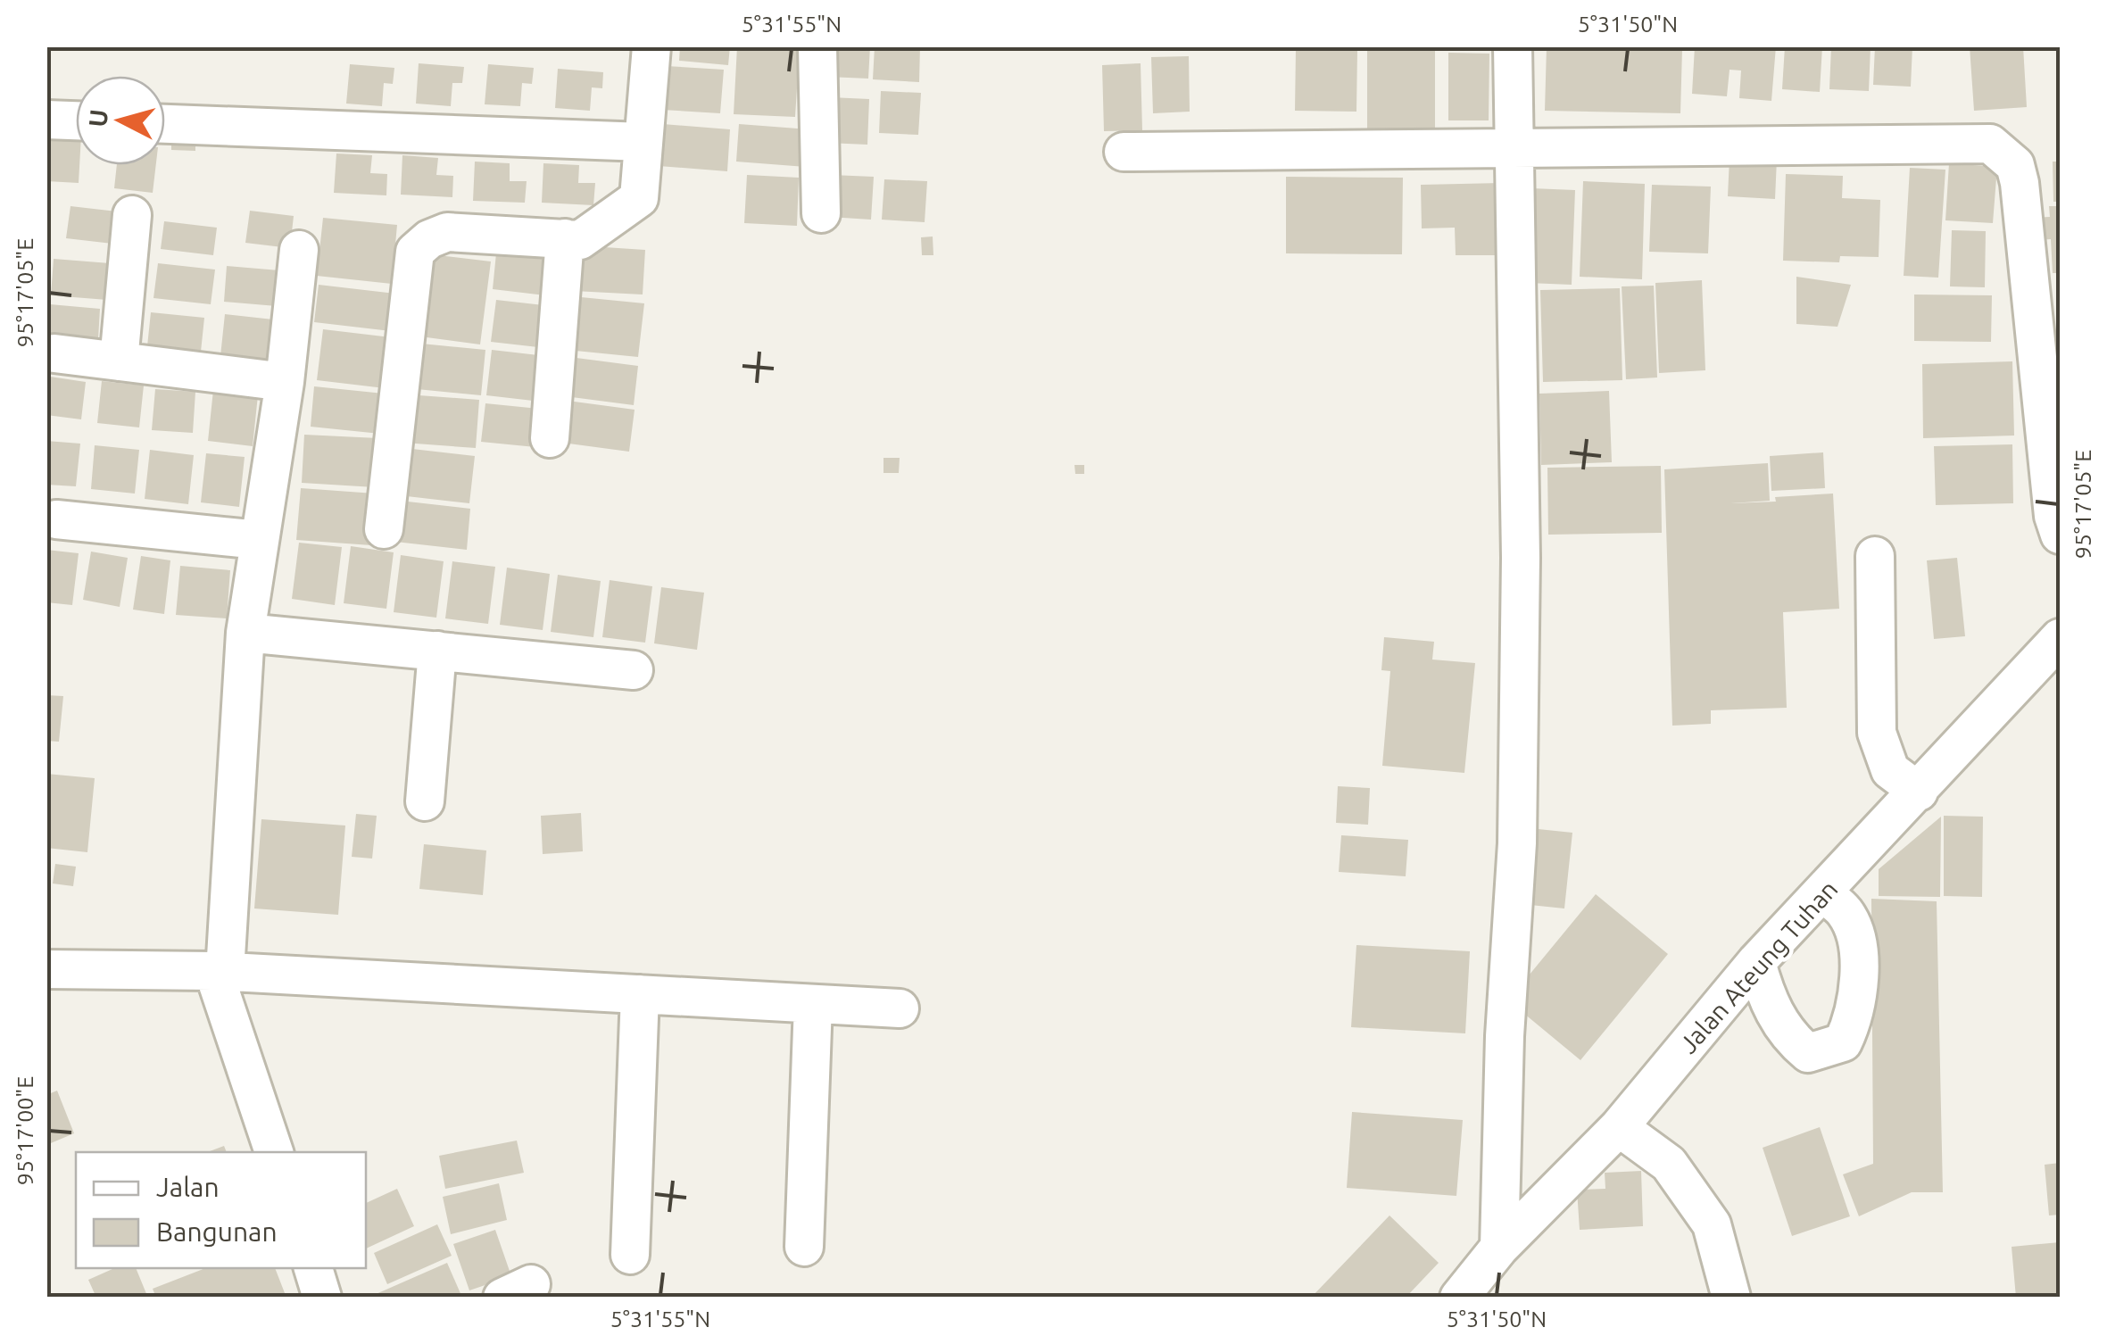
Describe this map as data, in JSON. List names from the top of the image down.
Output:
{
  "streets": {
    "street": ["Jalan Ateung Tuhan"]
  },
  "legend": ["Jalan", "Bangunan"],
  "north": "left",
  "coordinates": [
    "5°31'55\"N",
    "5°31'50\"N",
    "95°17'05\"E",
    "95°17'00\"E"
  ]
}
